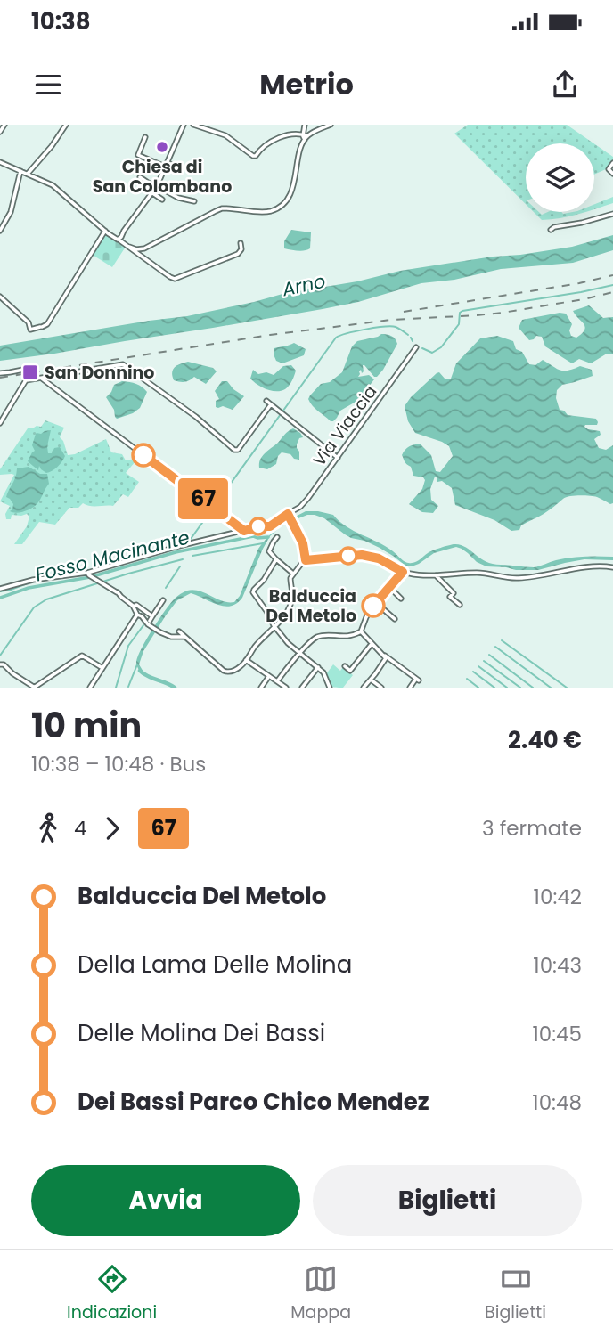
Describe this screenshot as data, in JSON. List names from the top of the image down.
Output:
{
  "streets": {
    "street": ["Via Viaccia"]
  },
  "water": ["Arno", "Fosso Macinante"],
  "places": {
    "other": ["Chiesa di San Colombano", "Balduccia Del Metolo"],
    "transit": ["San Donnino"]
  },
  "lines": ["bus line 67"],
  "page": {
    "status": "10:38",
    "header": "Metrio",
    "on_map": "67",
    "heading": ["10 min", "10:38 – 10:48 · Bus", "2.40 €"],
    "legs": ["4", "67", "3 fermate"],
    "list": [
      {
        "name": "Balduccia Del Metolo",
        "value": "10:42"
      },
      {
        "name": "Della Lama Delle Molina",
        "value": "10:43"
      },
      {
        "name": "Delle Molina Dei Bassi",
        "value": "10:45"
      },
      {
        "name": "Dei Bassi Parco Chico Mendez",
        "value": "10:48"
      }
    ],
    "buttons": ["Avvia", "Biglietti"],
    "tabs": ["Indicazioni", "Mappa", "Biglietti"]
  }
}
